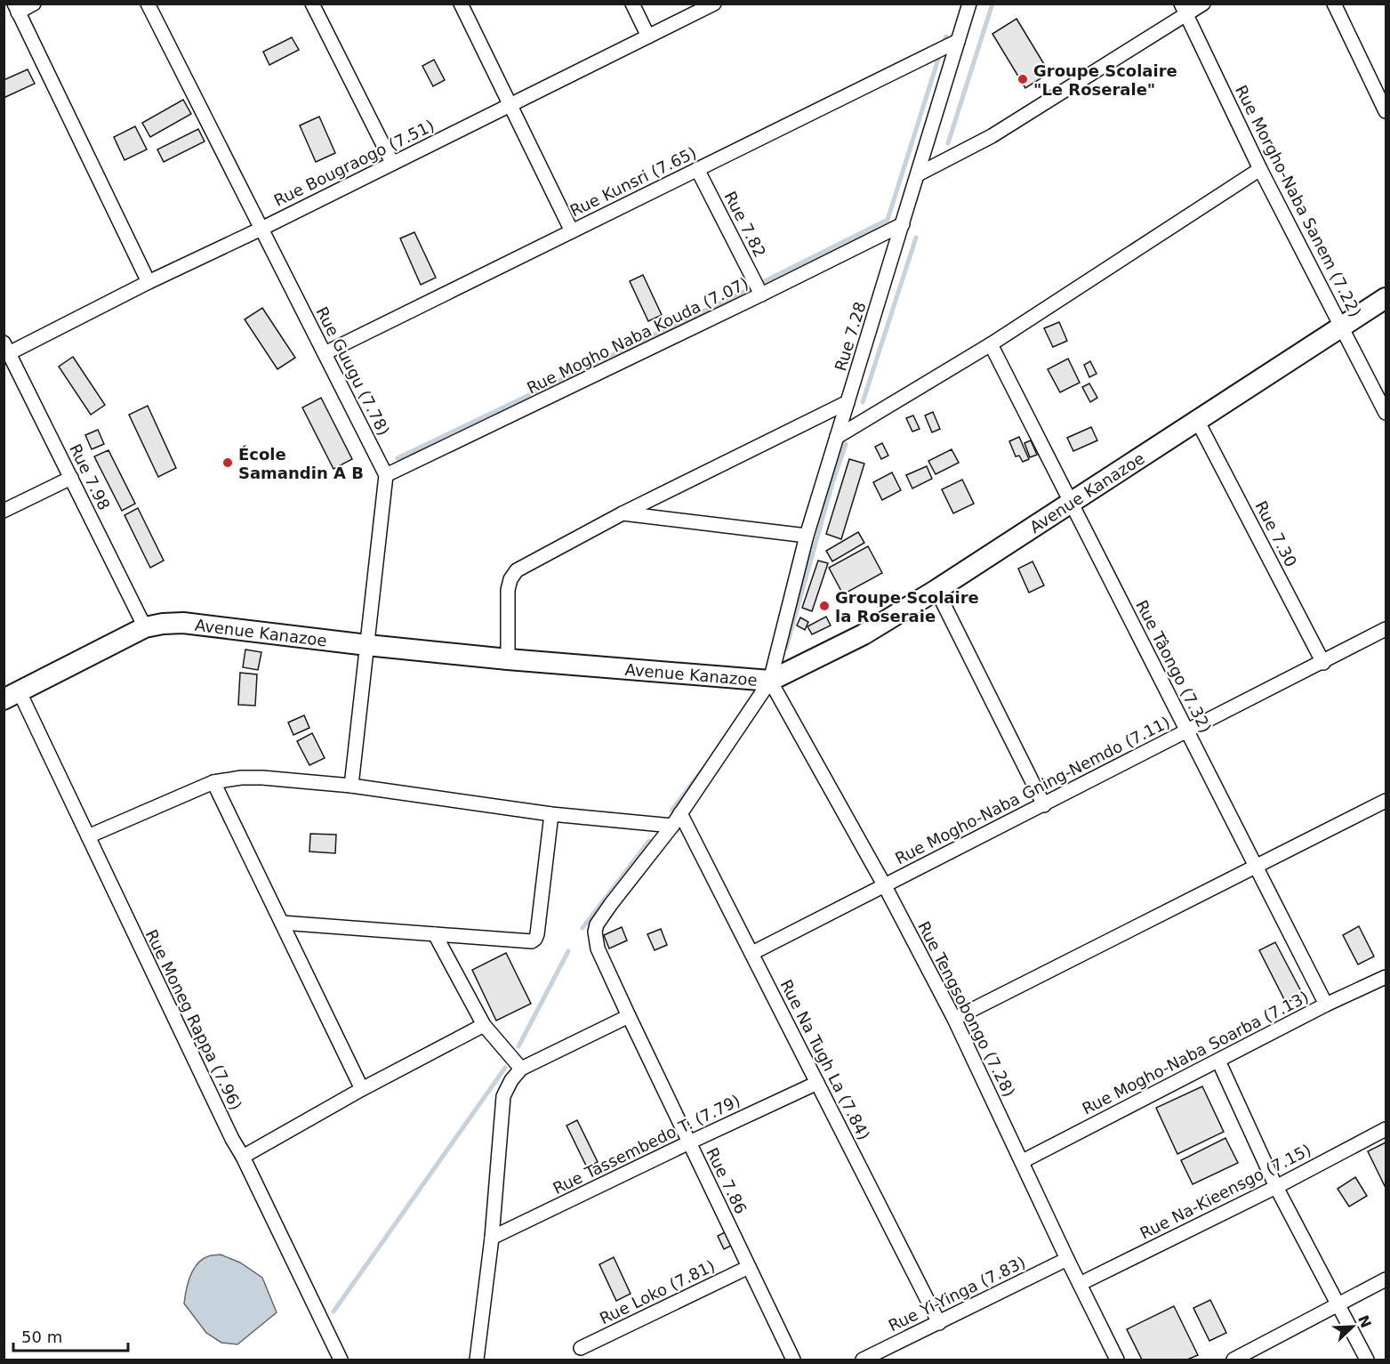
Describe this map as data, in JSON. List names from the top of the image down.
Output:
{
  "streets": {
    "street": [
      "Rue Bougraogo (7.51)",
      "Rue Kunsri (7.65)",
      "Rue Morgho-Naba Sanem (7.22)",
      "Rue 7.82",
      "Rue Mogho Naba Kouda (7.07)",
      "Rue 7.28",
      "Rue Guugu (7.78)",
      "Rue 7.98",
      "Avenue Kanazoe",
      "Rue 7.30",
      "Rue Tâongo (7.32)",
      "Rue Mogho-Naba Gning-Nemdo (7.11)",
      "Rue Tengsobongo (7.28)",
      "Rue Moneg Rappa (7.96)",
      "Rue Mogho-Naba Soarba (7.13)",
      "Rue Na Tugh La (7.84)",
      "Rue Tassembedo T. (7.79)",
      "Rue 7.86",
      "Rue Na-Kieensgo (7.15)",
      "Rue Loko (7.81)",
      "Rue Yi-Yinga (7.83)"
    ]
  },
  "crossings": [
    ["Rue Bougraogo (7.51)", "Rue Guugu (7.78)"],
    ["Rue Bougraogo (7.51)", "Rue 7.98"],
    ["Rue Kunsri (7.65)", "Rue 7.82"],
    ["Rue Kunsri (7.65)", "Rue 7.28"],
    ["Rue Kunsri (7.65)", "Rue Guugu (7.78)"],
    ["Rue Morgho-Naba Sanem (7.22)", "Avenue Kanazoe"],
    ["Rue 7.82", "Rue Mogho Naba Kouda (7.07)"],
    ["Rue Mogho Naba Kouda (7.07)", "Rue 7.28"],
    ["Rue Mogho Naba Kouda (7.07)", "Rue Guugu (7.78)"],
    ["Rue 7.28", "Avenue Kanazoe"],
    ["Rue 7.28", "Rue Tengsobongo (7.28)"],
    ["Rue 7.98", "Avenue Kanazoe"],
    ["Avenue Kanazoe", "Rue 7.30"],
    ["Avenue Kanazoe", "Rue Tâongo (7.32)"],
    ["Avenue Kanazoe", "Rue Tengsobongo (7.28)"],
    ["Avenue Kanazoe", "Rue Moneg Rappa (7.96)"],
    ["Rue 7.30", "Rue Mogho-Naba Gning-Nemdo (7.11)"],
    ["Rue Tâongo (7.32)", "Rue Mogho-Naba Gning-Nemdo (7.11)"],
    ["Rue Tâongo (7.32)", "Rue Mogho-Naba Soarba (7.13)"],
    ["Rue Mogho-Naba Gning-Nemdo (7.11)", "Rue Tengsobongo (7.28)"],
    ["Rue Mogho-Naba Gning-Nemdo (7.11)", "Rue Na Tugh La (7.84)"],
    ["Rue Tengsobongo (7.28)", "Rue Mogho-Naba Soarba (7.13)"],
    ["Rue Tengsobongo (7.28)", "Rue Na-Kieensgo (7.15)"],
    ["Rue Tengsobongo (7.28)", "Rue Yi-Yinga (7.83)"],
    ["Rue Na Tugh La (7.84)", "Rue Tassembedo T. (7.79)"],
    ["Rue Na Tugh La (7.84)", "Rue Yi-Yinga (7.83)"],
    ["Rue Tassembedo T. (7.79)", "Rue 7.86"],
    ["Rue 7.86", "Rue Loko (7.81)"]
  ],
  "places": ["Groupe Scolaire \"Le Roserale\"", "École Samandin A B", "Groupe Scolaire la Roseraie"],
  "scale_bar": "50 m",
  "north": "top right"
}
